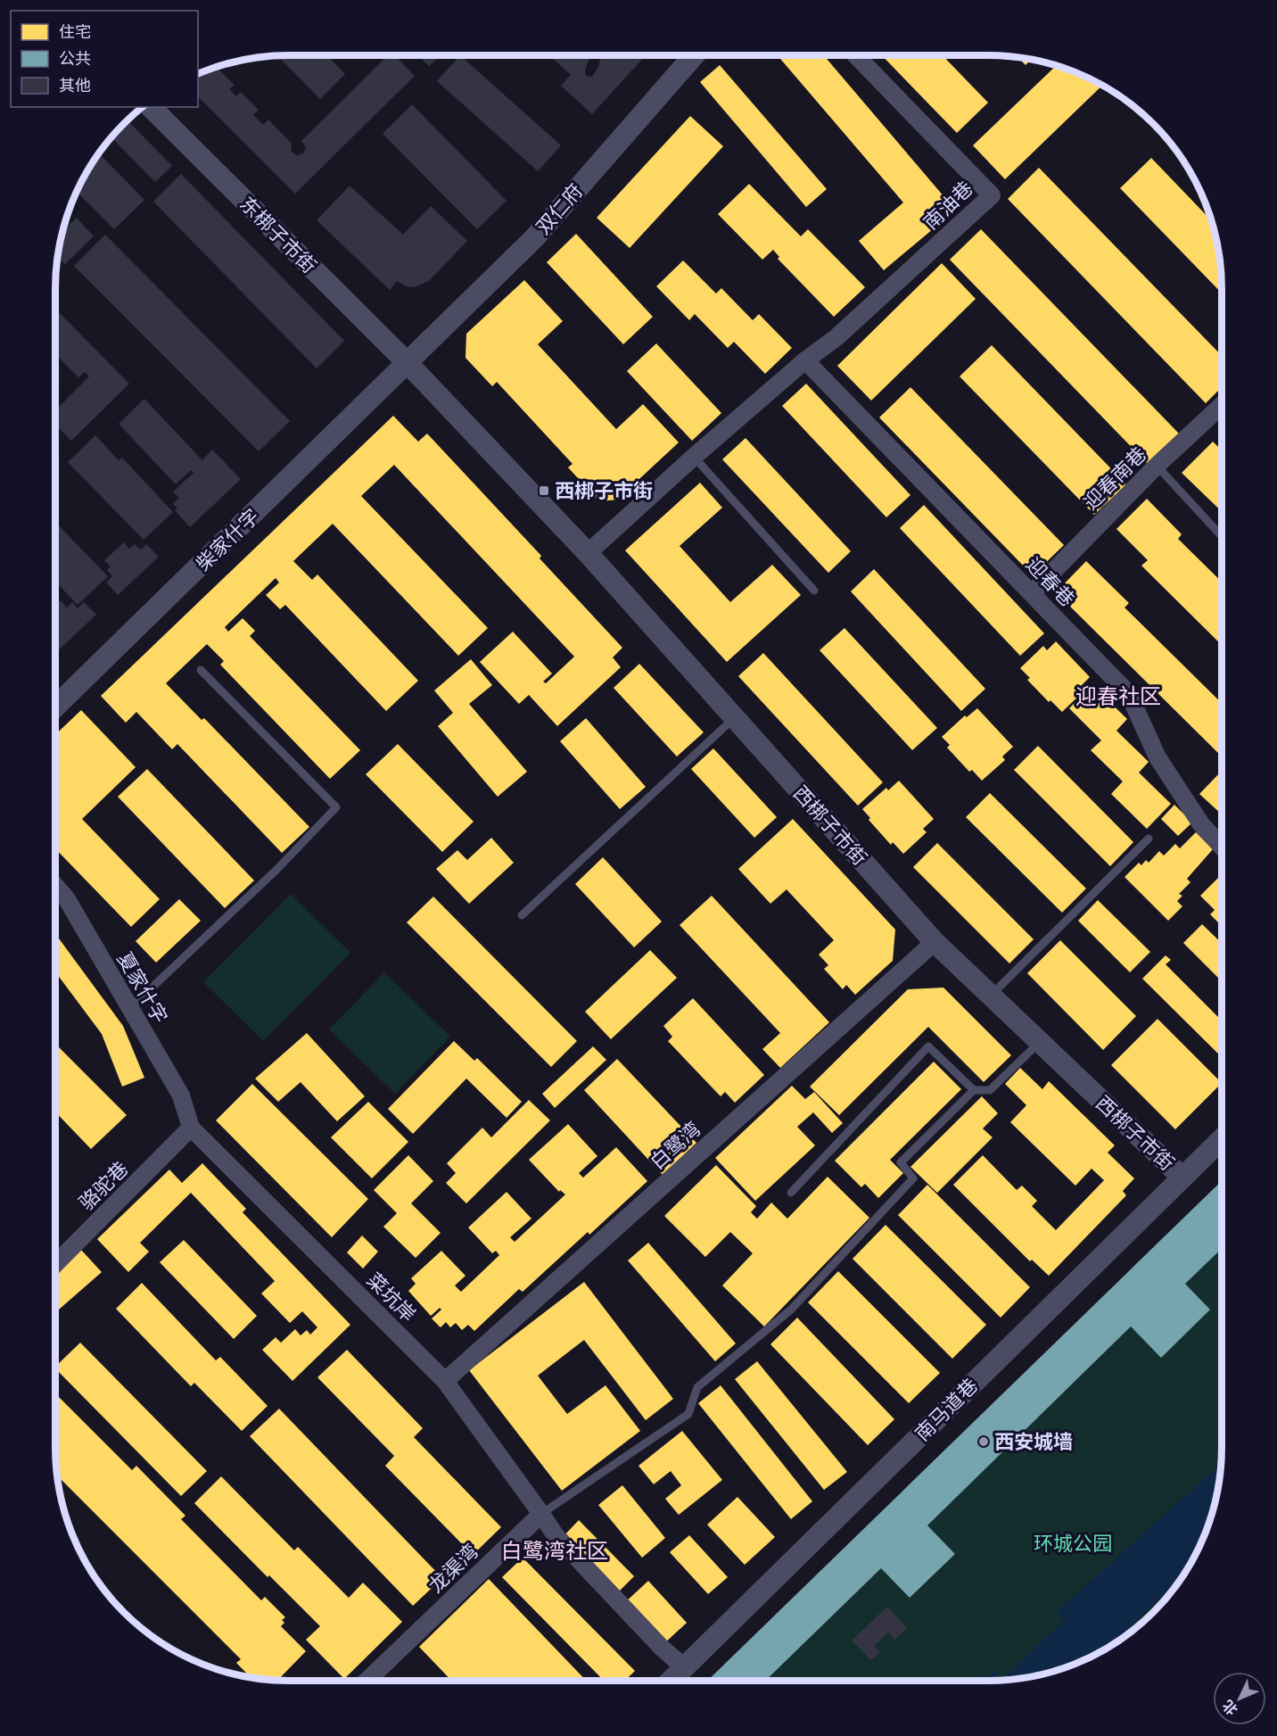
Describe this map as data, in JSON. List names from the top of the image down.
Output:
{
  "streets": {
    "street": [
      "南油巷",
      "双仁府",
      "东梆子市街",
      "迎春南巷",
      "柴家什字",
      "迎春巷",
      "西梆子市街",
      "夏家什字",
      "白鹭湾",
      "骆驼巷",
      "菜坑岸",
      "南马道巷",
      "龙渠湾"
    ]
  },
  "crossings": [
    ["南油巷", "迎春巷"],
    ["双仁府", "东梆子市街"],
    ["双仁府", "柴家什字"],
    ["双仁府", "西梆子市街"],
    ["东梆子市街", "柴家什字"],
    ["东梆子市街", "西梆子市街"],
    ["迎春南巷", "迎春巷"],
    ["柴家什字", "西梆子市街"],
    ["西梆子市街", "白鹭湾"],
    ["西梆子市街", "南马道巷"],
    ["夏家什字", "骆驼巷"],
    ["夏家什字", "菜坑岸"],
    ["白鹭湾", "菜坑岸"],
    ["骆驼巷", "菜坑岸"],
    ["菜坑岸", "龙渠湾"]
  ],
  "districts": ["迎春社区", "白鹭湾社区"],
  "parks": ["环城公园"],
  "places": {
    "transit": ["西梆子市街"],
    "other": ["西安城墙"]
  },
  "legend": ["住宅", "公共", "其他"],
  "north": "bottom left"
}
